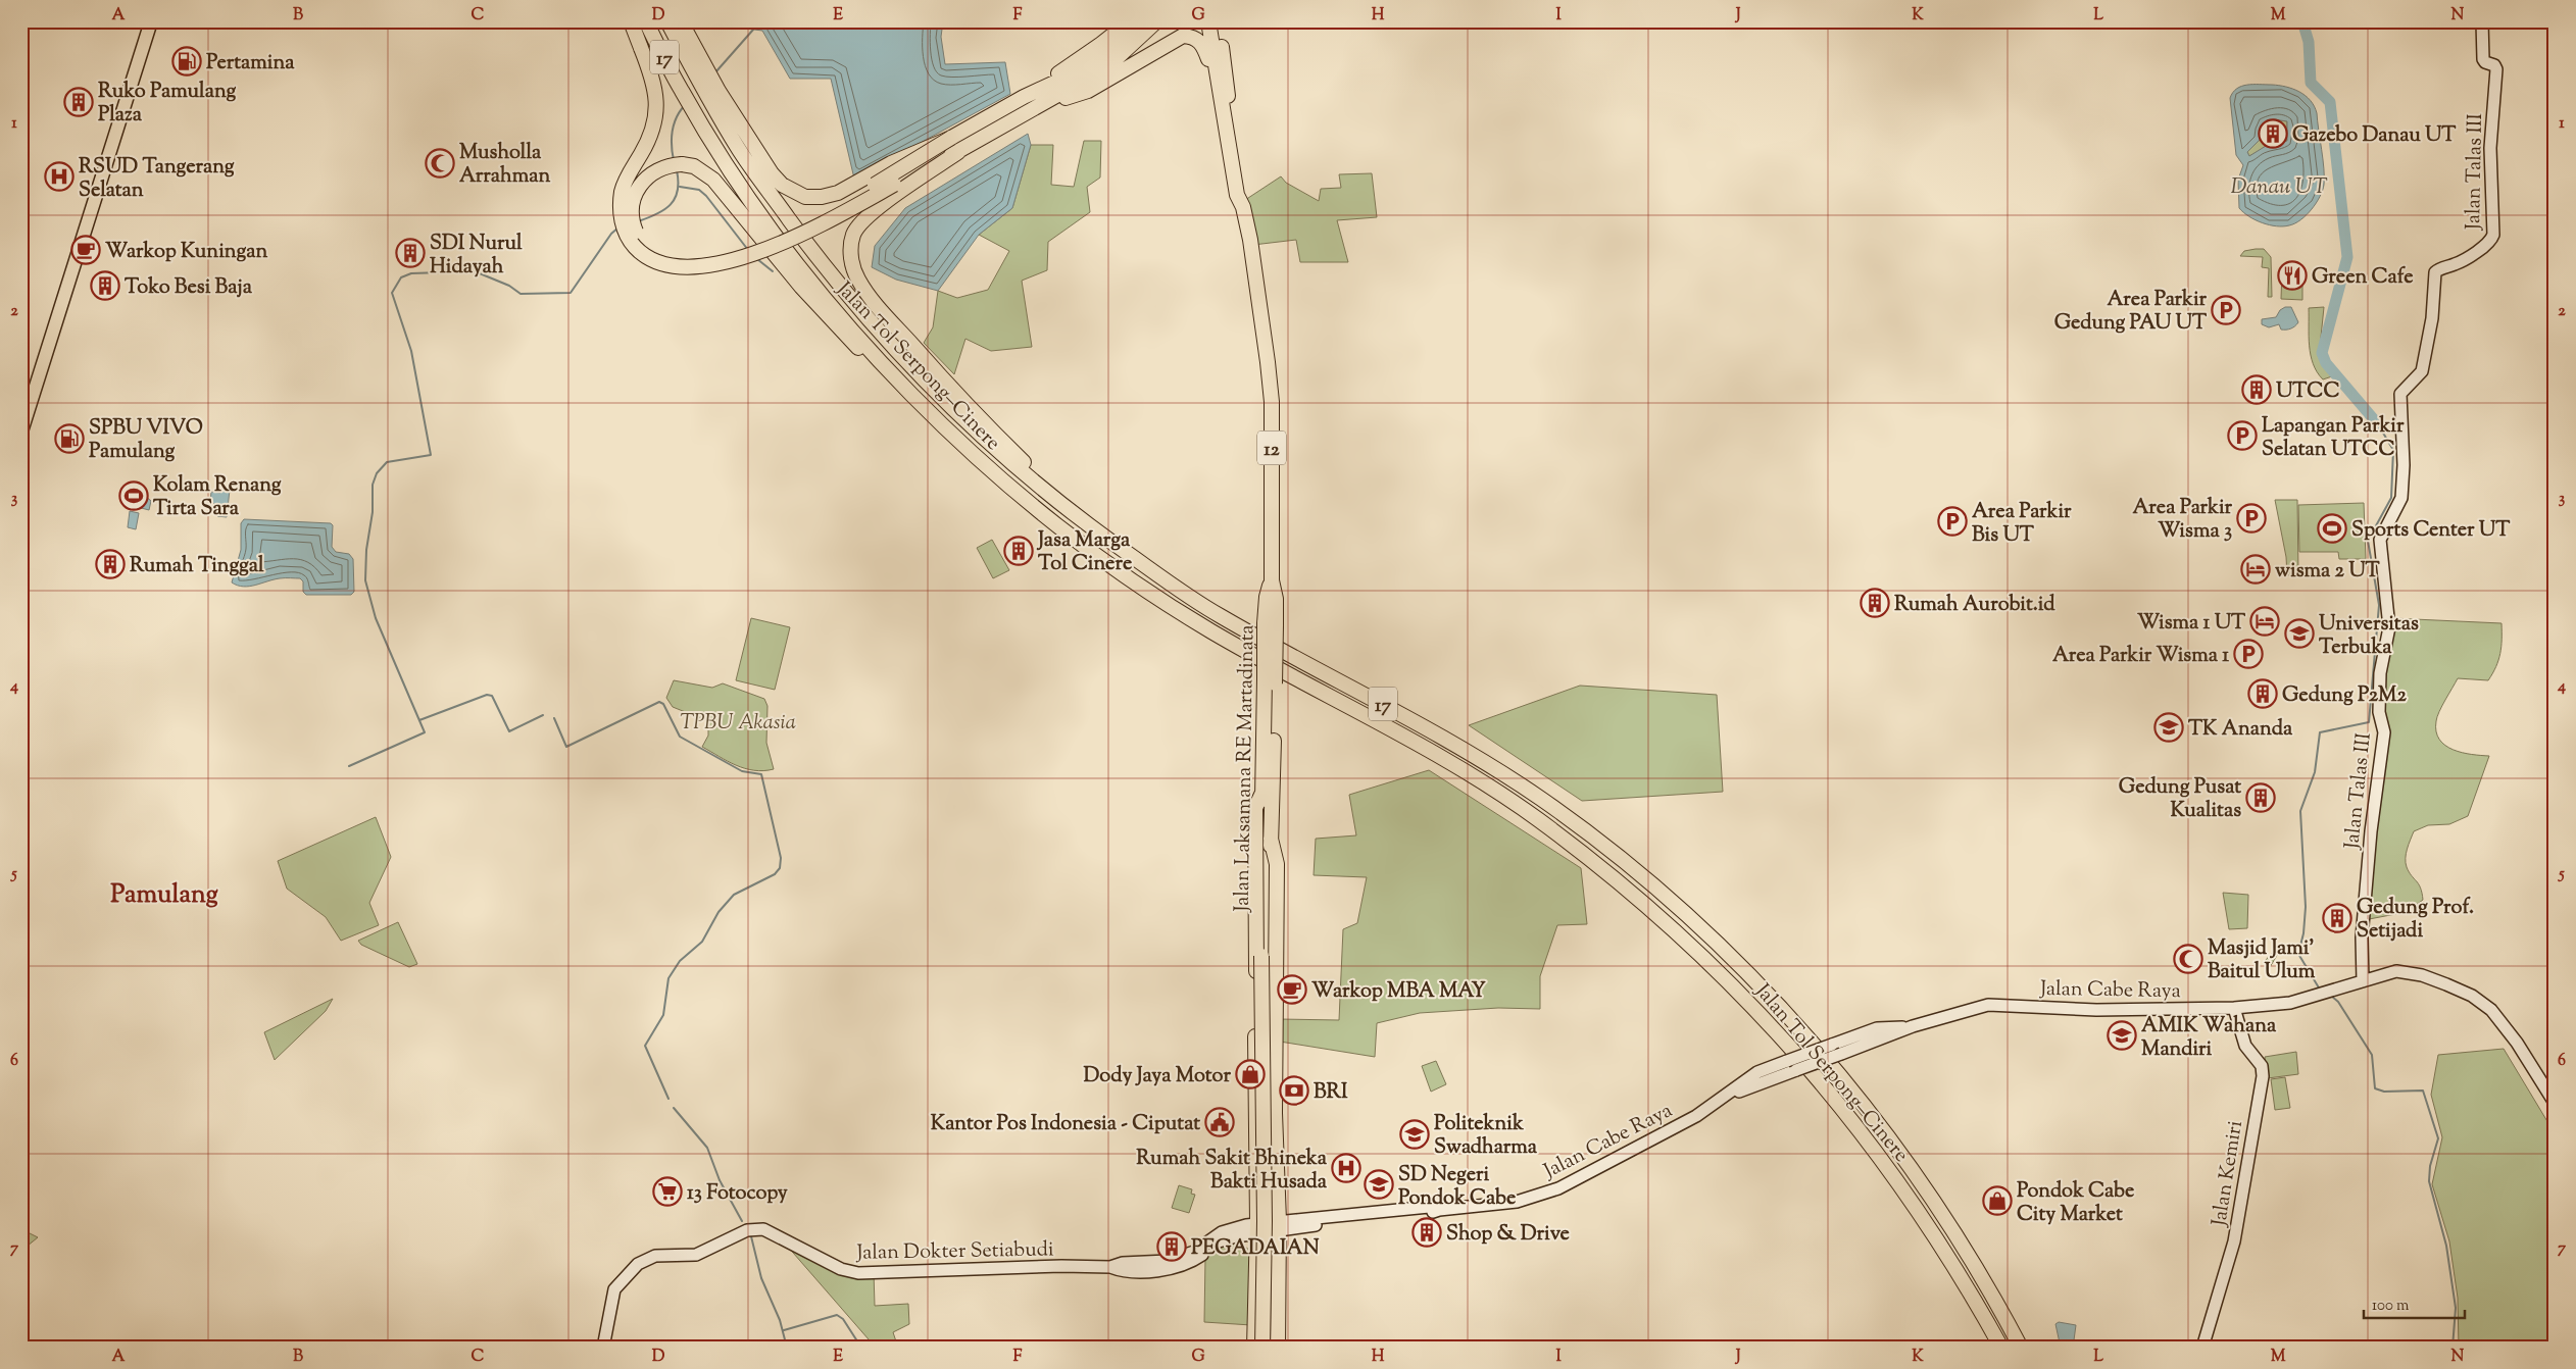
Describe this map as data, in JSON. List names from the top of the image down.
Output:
{
  "streets": {
    "highway": [
      "17",
      "Jalan Tol Serpong–Cinere",
      "12",
      "Jalan Laksamana RE Martadinata"
    ],
    "main road": [
      "Jalan Talas III",
      "Jalan Cabe Raya",
      "Jalan Kemiri",
      "Jalan Dokter Setiabudi"
    ]
  },
  "crossings": [
    ["Jalan Talas III", "Jalan Cabe Raya"],
    ["12", "Jalan Laksamana RE Martadinata"],
    ["Jalan Cabe Raya", "Jalan Kemiri"],
    ["Jalan Cabe Raya", "Jalan Dokter Setiabudi"]
  ],
  "districts": ["Pamulang"],
  "water": ["Danau UT"],
  "parks": ["TPBU Akasia"],
  "places": {
    "fuel station": ["Pertamina", "SPBU VIVO Pamulang"],
    "building": [
      "Ruko Pamulang Plaza",
      "Gazebo Danau UT",
      "SDI Nurul Hidayah",
      "Toko Besi Baja",
      "UTCC",
      "Jasa Marga Tol Cinere",
      "Rumah Tinggal",
      "Rumah Aurobit.id",
      "Gedung P2M2",
      "Gedung Pusat Kualitas",
      "Gedung Prof. Setijadi",
      "Shop & Drive",
      "PEGADAIAN"
    ],
    "mosque": ["Musholla Arrahman", "Masjid Jami' Baitul Ulum"],
    "hospital": ["RSUD Tangerang Selatan", "Rumah Sakit Bhineka Bakti Husada"],
    "cafe": ["Warkop Kuningan", "Warkop MBA MAY"],
    "restaurant": ["Green Cafe"],
    "parking": [
      "Area Parkir Gedung PAU UT",
      "Lapangan Parkir Selatan UTCC",
      "Area Parkir Wisma 3",
      "Area Parkir Bis UT",
      "Area Parkir Wisma 1"
    ],
    "sports": ["Kolam Renang Tirta Sara", "Sports Center UT"],
    "hotel": ["wisma 2 UT", "Wisma 1 UT"],
    "school or university": [
      "Universitas Terbuka",
      "TK Ananda",
      "AMIK Wahana Mandiri",
      "Politeknik Swadharma",
      "SD Negeri Pondok Cabe"
    ],
    "shop": ["Dody Jaya Motor", "Pondok Cabe City Market"],
    "bank": ["BRI"],
    "public building": ["Kantor Pos Indonesia - Ciputat"],
    "supermarket": ["13 Fotocopy"]
  },
  "scale_bar": "100 m",
  "grid": {
    "columns": [
      "A",
      "B",
      "C",
      "D",
      "E",
      "F",
      "G",
      "H",
      "I",
      "J",
      "K",
      "L",
      "M",
      "N"
    ],
    "rows": [
      "1",
      "2",
      "3",
      "4",
      "5",
      "6",
      "7"
    ]
  }
}
